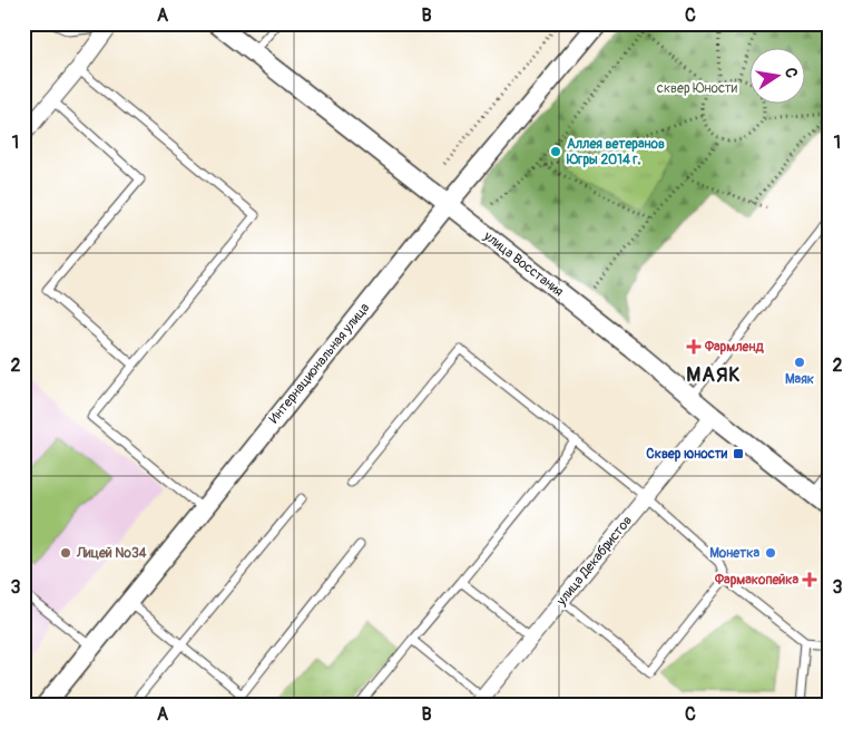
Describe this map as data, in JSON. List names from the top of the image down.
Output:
{
  "streets": {
    "street": ["улица Восстания", "Интернациональная улица", "улица Декабристов"]
  },
  "crossings": [
    ["улица Восстания", "Интернациональная улица"],
    ["улица Восстания", "улица Декабристов"]
  ],
  "districts": ["МАЯК"],
  "parks": ["сквер Юности"],
  "places": {
    "other": [
      "Аллея ветеранов Югры 2014 г.",
      "Маяк",
      "Лицей №34",
      "Монетка"
    ],
    "health": ["Фармленд", "Фармакопейка"],
    "transit": ["Сквер юности"]
  },
  "north": "right",
  "grid": {
    "columns": ["A", "B", "C"],
    "rows": ["1", "2", "3"]
  }
}
